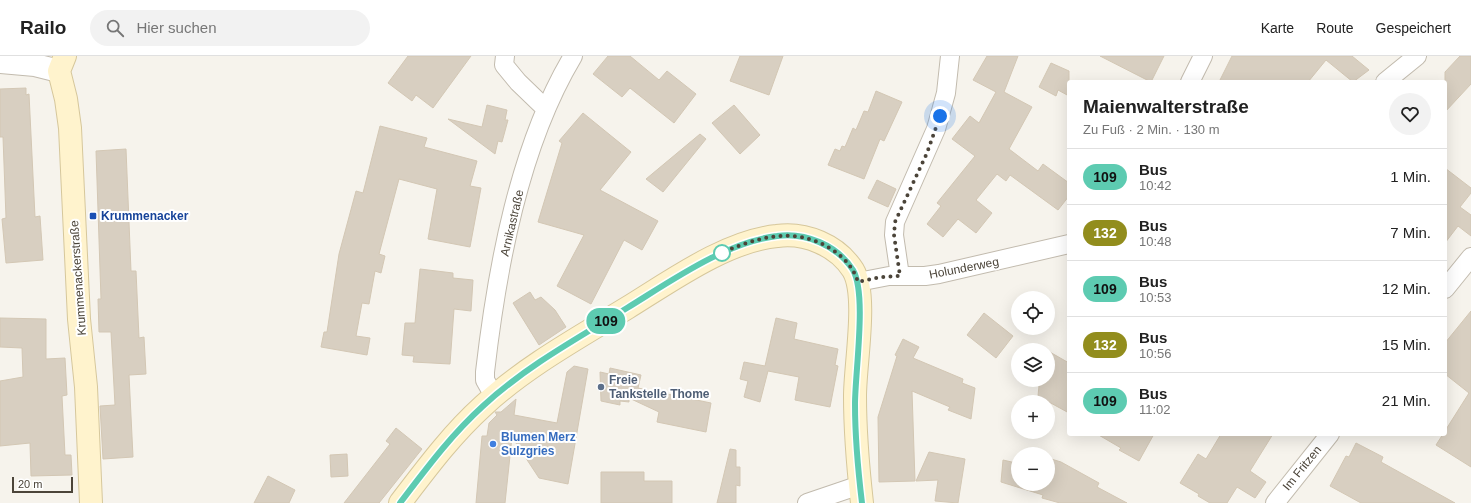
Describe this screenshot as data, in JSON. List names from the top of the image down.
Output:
{
  "streets": {
    "main road": ["Krummenackerstraße"],
    "street": ["Arnikastraße", "Holunderweg", "Im Fritzen"]
  },
  "places": {
    "transit": ["Krummenacker"],
    "other": ["Freie Tankstelle Thome", "Blumen Merz Sulzgries"]
  },
  "lines": ["bus line 109"],
  "scale_bar": "20 m",
  "page": {
    "header": "Railo",
    "search": "Hier suchen",
    "nav": ["Karte", "Route", "Gespeichert"],
    "on_map": "109",
    "heading": ["Maienwalterstraße", "Zu Fuß · 2 Min. · 130 m"],
    "list": [
      {
        "mark": "109",
        "name": "Bus",
        "note": "10:42",
        "value": "1 Min."
      },
      {
        "mark": "132",
        "name": "Bus",
        "note": "10:48",
        "value": "7 Min."
      },
      {
        "mark": "109",
        "name": "Bus",
        "note": "10:53",
        "value": "12 Min."
      },
      {
        "mark": "132",
        "name": "Bus",
        "note": "10:56",
        "value": "15 Min."
      },
      {
        "mark": "109",
        "name": "Bus",
        "note": "11:02",
        "value": "21 Min."
      }
    ],
    "map_buttons": ["+", "−"],
    "scale": "20 m"
  }
}
